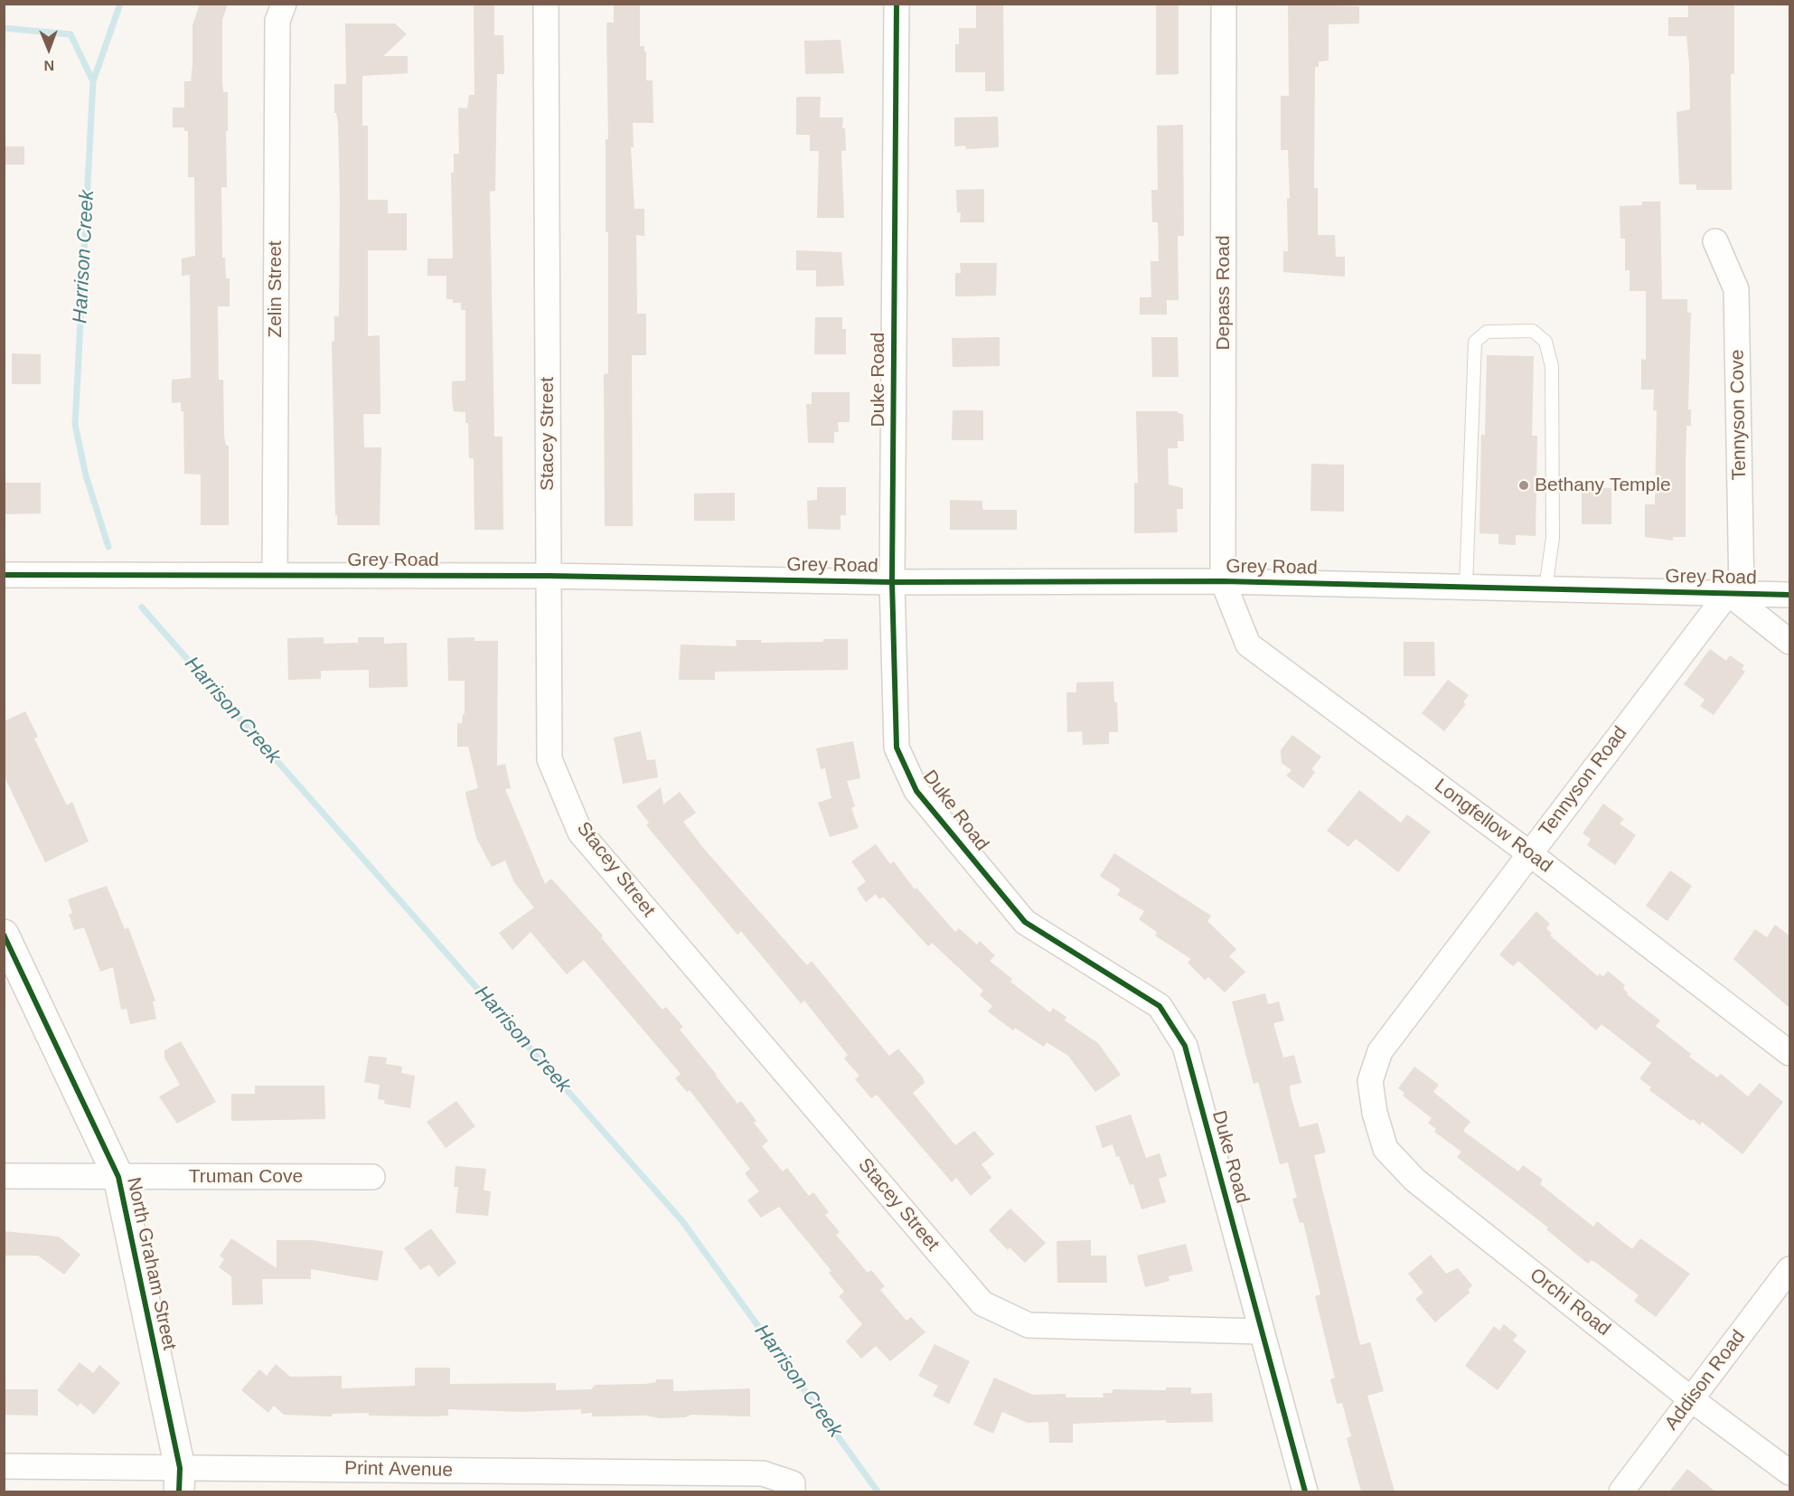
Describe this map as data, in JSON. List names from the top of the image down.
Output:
{
  "streets": {
    "main road": ["North Graham Street"],
    "street": [
      "Zelin Street",
      "Depass Road",
      "Duke Road",
      "Tennyson Cove",
      "Stacey Street",
      "Grey Road",
      "Tennyson Road",
      "Longfellow Road",
      "Truman Cove",
      "Orchi Road",
      "Addison Road",
      "Print Avenue"
    ]
  },
  "crossings": [
    ["Zelin Street", "Grey Road"],
    ["Depass Road", "Grey Road"],
    ["Depass Road", "Longfellow Road"],
    ["Duke Road", "Stacey Street"],
    ["Duke Road", "Grey Road"],
    ["Tennyson Cove", "Grey Road"],
    ["Tennyson Cove", "Tennyson Road"],
    ["Stacey Street", "Grey Road"],
    ["Grey Road", "Tennyson Road"],
    ["Grey Road", "Longfellow Road"],
    ["Tennyson Road", "Longfellow Road"],
    ["Tennyson Road", "Orchi Road"],
    ["Truman Cove", "North Graham Street"],
    ["North Graham Street", "Print Avenue"],
    ["Orchi Road", "Addison Road"]
  ],
  "water": ["Harrison Creek"],
  "places": ["Bethany Temple"],
  "north": "bottom"
}
